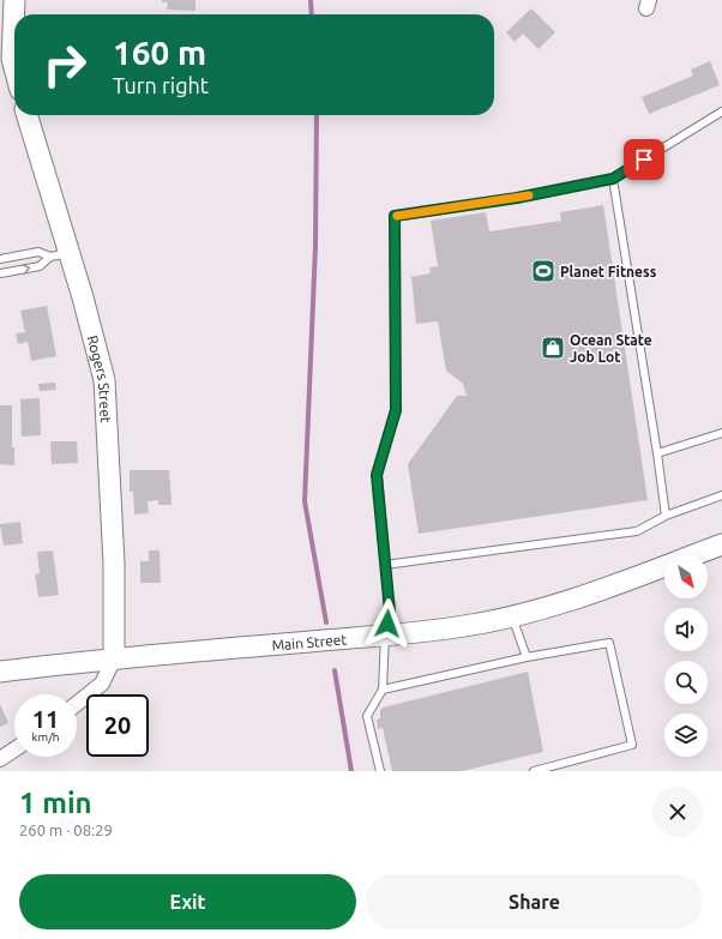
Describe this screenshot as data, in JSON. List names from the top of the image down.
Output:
{
  "streets": {
    "main road": ["Rogers Street", "Main Street"]
  },
  "crossings": [
    ["Rogers Street", "Main Street"]
  ],
  "places": {
    "sports": ["Planet Fitness"],
    "shop": ["Ocean State Job Lot"]
  },
  "north": "bottom right",
  "page": {
    "turn": ["160 m", "Turn right"],
    "speed": "11 km/h",
    "limit": "20",
    "heading": ["1 min", "260 m · 08:29"],
    "buttons": ["Exit", "Share"]
  }
}
